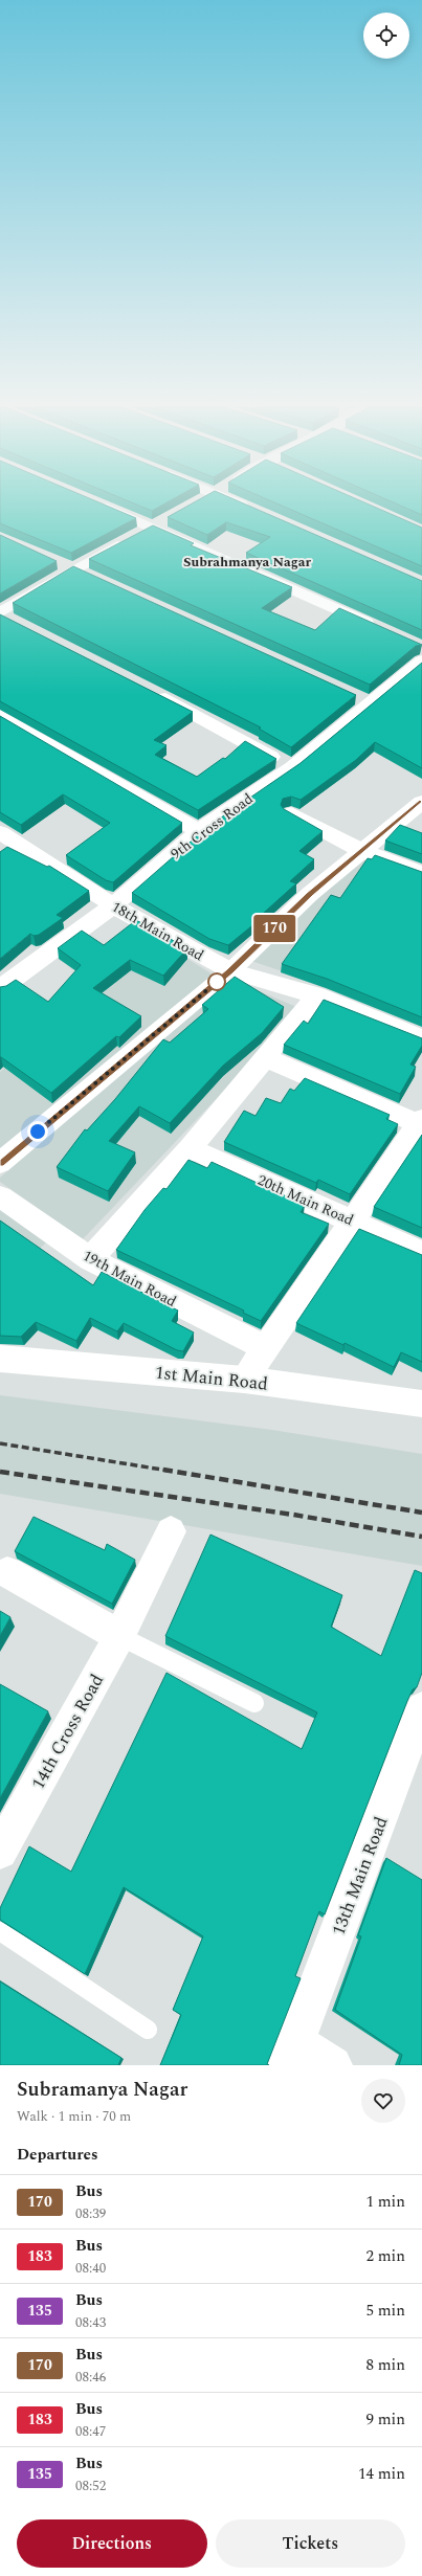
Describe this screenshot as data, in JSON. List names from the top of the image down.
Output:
{
  "streets": {
    "street": [
      "9th Cross Road",
      "18th Main Road",
      "20th Main Road",
      "19th Main Road",
      "1st Main Road",
      "14th Cross Road",
      "13th Main Road"
    ]
  },
  "crossings": [
    ["9th Cross Road", "18th Main Road"]
  ],
  "districts": ["Subrahmanya Nagar"],
  "lines": ["bus line 170"],
  "page": {
    "on_map": "170",
    "heading": [
      ["Subramanya Nagar", "Walk · 1 min · 70 m"],
      "Departures"
    ],
    "list": [
      {
        "mark": "170",
        "name": "Bus",
        "note": "08:39",
        "value": "1 min"
      },
      {
        "mark": "183",
        "name": "Bus",
        "note": "08:40",
        "value": "2 min"
      },
      {
        "mark": "135",
        "name": "Bus",
        "note": "08:43",
        "value": "5 min"
      },
      {
        "mark": "170",
        "name": "Bus",
        "note": "08:46",
        "value": "8 min"
      },
      {
        "mark": "183",
        "name": "Bus",
        "note": "08:47",
        "value": "9 min"
      },
      {
        "mark": "135",
        "name": "Bus",
        "note": "08:52",
        "value": "14 min"
      }
    ],
    "buttons": ["Directions", "Tickets"]
  }
}
